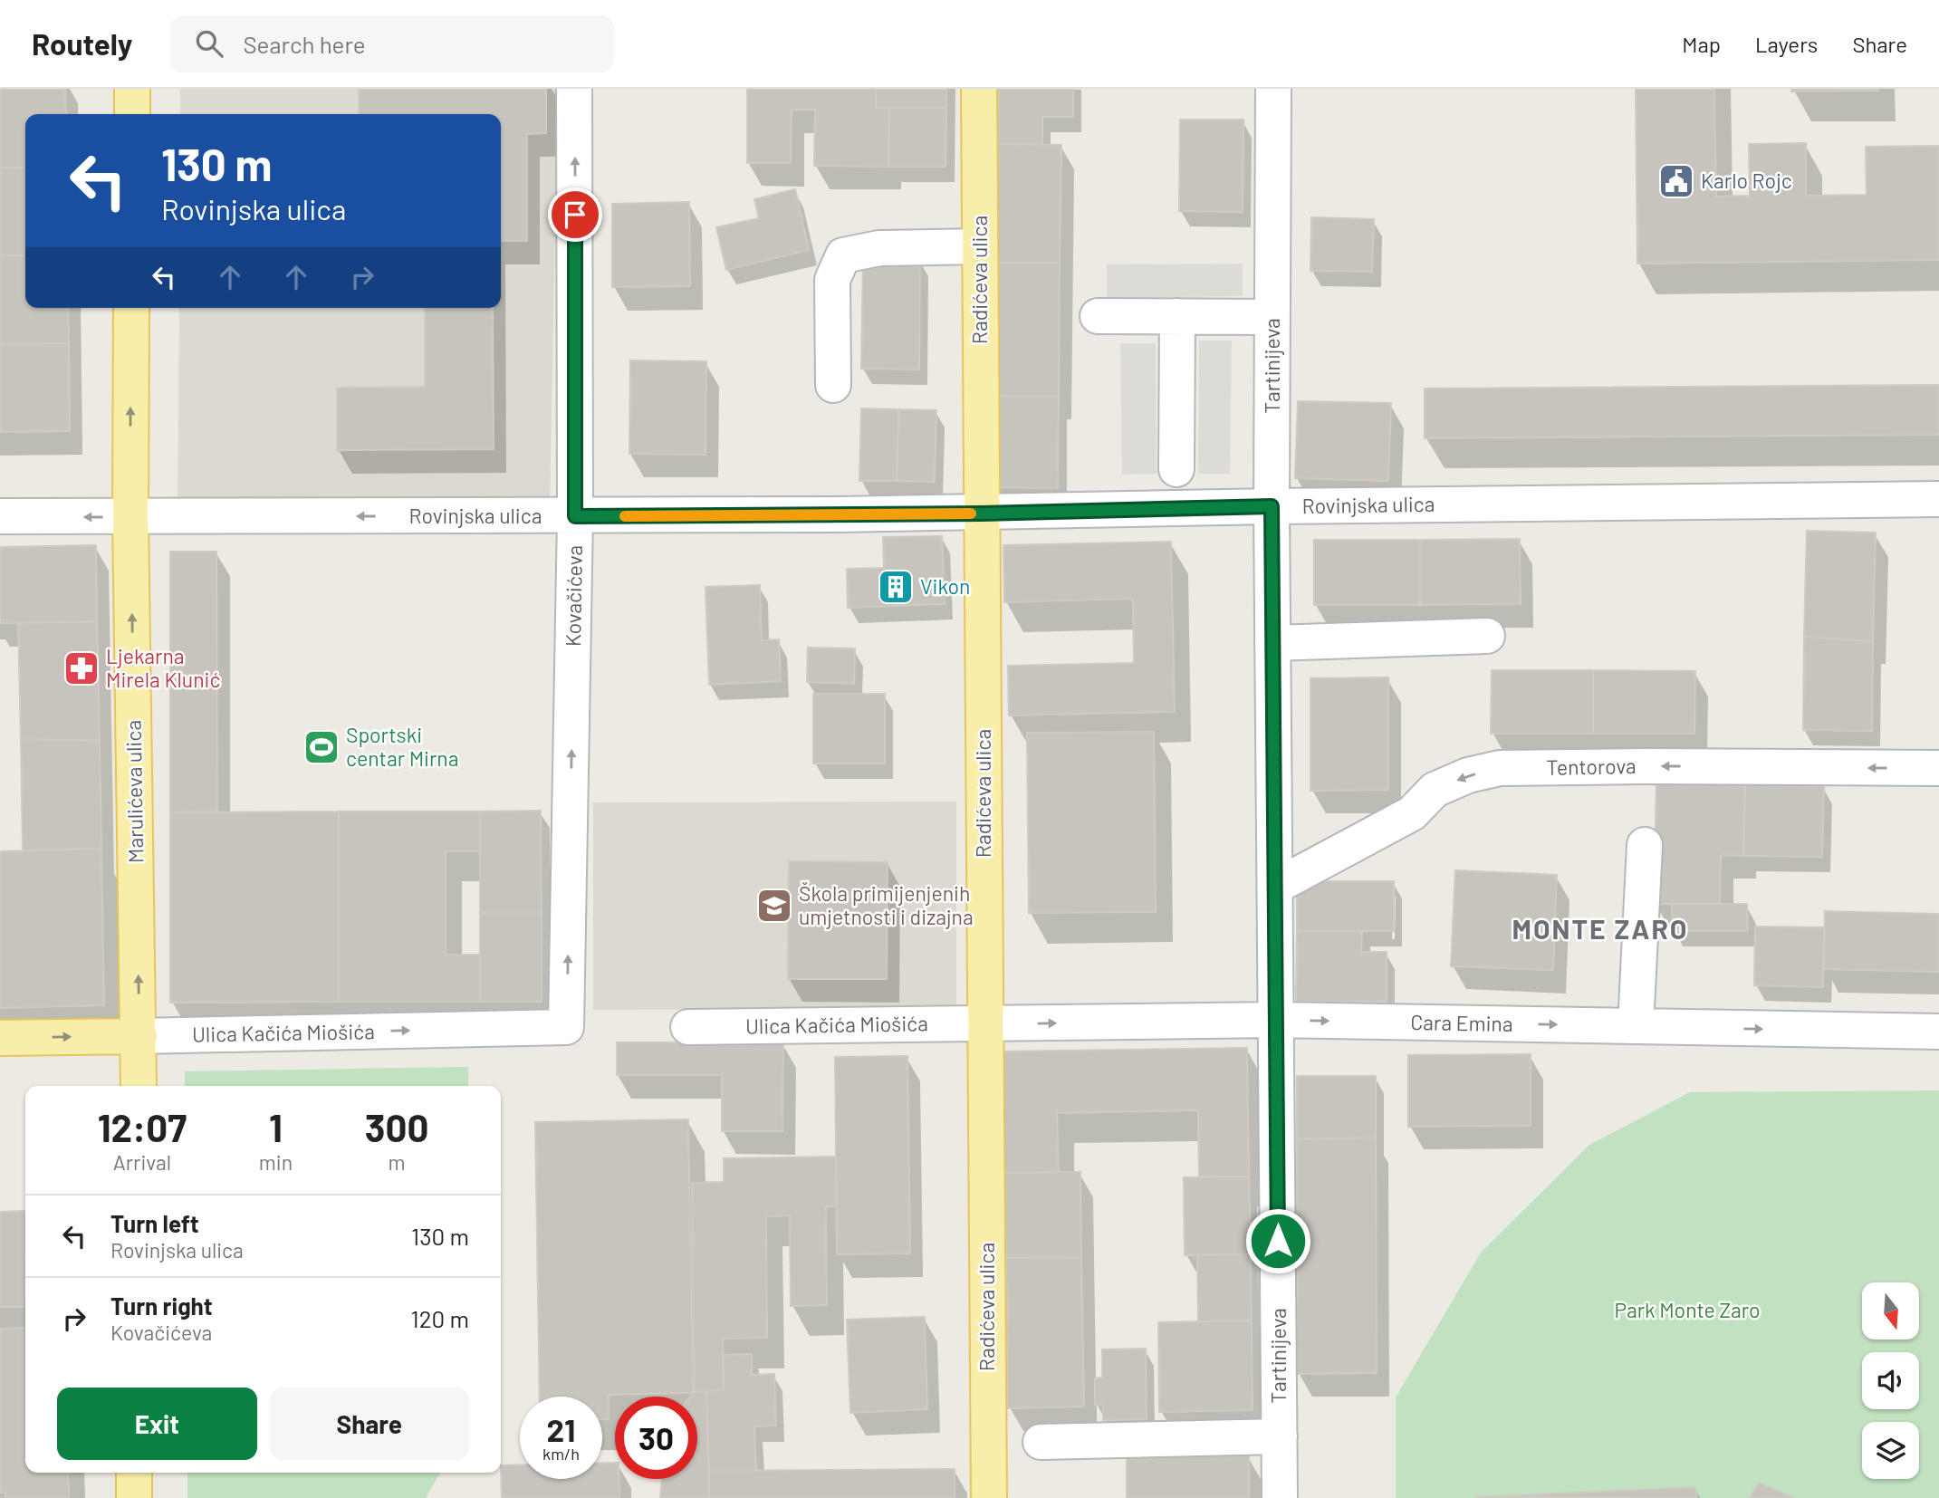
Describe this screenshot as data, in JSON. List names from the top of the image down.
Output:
{
  "streets": {
    "main road": ["Radićeva ulica", "Marulićeva ulica", "Ulica Kačića Miošića"],
    "street": [
      "Tartinijeva",
      "Rovinjska ulica",
      "Kovačićeva",
      "Tentorova",
      "Cara Emina"
    ]
  },
  "crossings": [
    ["Radićeva ulica", "Rovinjska ulica"],
    ["Radićeva ulica", "Cara Emina"],
    ["Radićeva ulica", "Ulica Kačića Miošića"],
    ["Tartinijeva", "Rovinjska ulica"],
    ["Tartinijeva", "Tentorova"],
    ["Tartinijeva", "Cara Emina"],
    ["Rovinjska ulica", "Kovačićeva"],
    ["Rovinjska ulica", "Marulićeva ulica"],
    ["Kovačićeva", "Ulica Kačića Miošića"],
    ["Marulićeva ulica", "Ulica Kačića Miošića"],
    ["Cara Emina", "Ulica Kačića Miošića"]
  ],
  "one_way": [
    "Kovačićeva",
    "Marulićeva ulica",
    "Cara Emina",
    "Ulica Kačića Miošića"
  ],
  "districts": ["MONTE ZARO"],
  "parks": ["Park Monte Zaro"],
  "places": {
    "public building": ["Karlo Rojc"],
    "building": ["Vikon"],
    "pharmacy": ["Ljekarna Mirela Klunić"],
    "sports": ["Sportski centar Mirna"],
    "school or university": ["Škola primijenjenih umjetnosti i dizajna"]
  },
  "north": "bottom",
  "page": {
    "header": "Routely",
    "search": "Search here",
    "nav": ["Map", "Layers", "Share"],
    "turn": ["130 m", "Rovinjska ulica"],
    "eta": [
      "12:07",
      "Arrival",
      "1",
      "min",
      "300",
      "m"
    ],
    "list": [
      {
        "name": "Turn left",
        "note": "Rovinjska ulica",
        "value": "130 m"
      },
      {
        "name": "Turn right",
        "note": "Kovačićeva",
        "value": "120 m"
      }
    ],
    "buttons": ["Exit", "Share"],
    "speed": "21 km/h",
    "limit": "30"
  }
}
